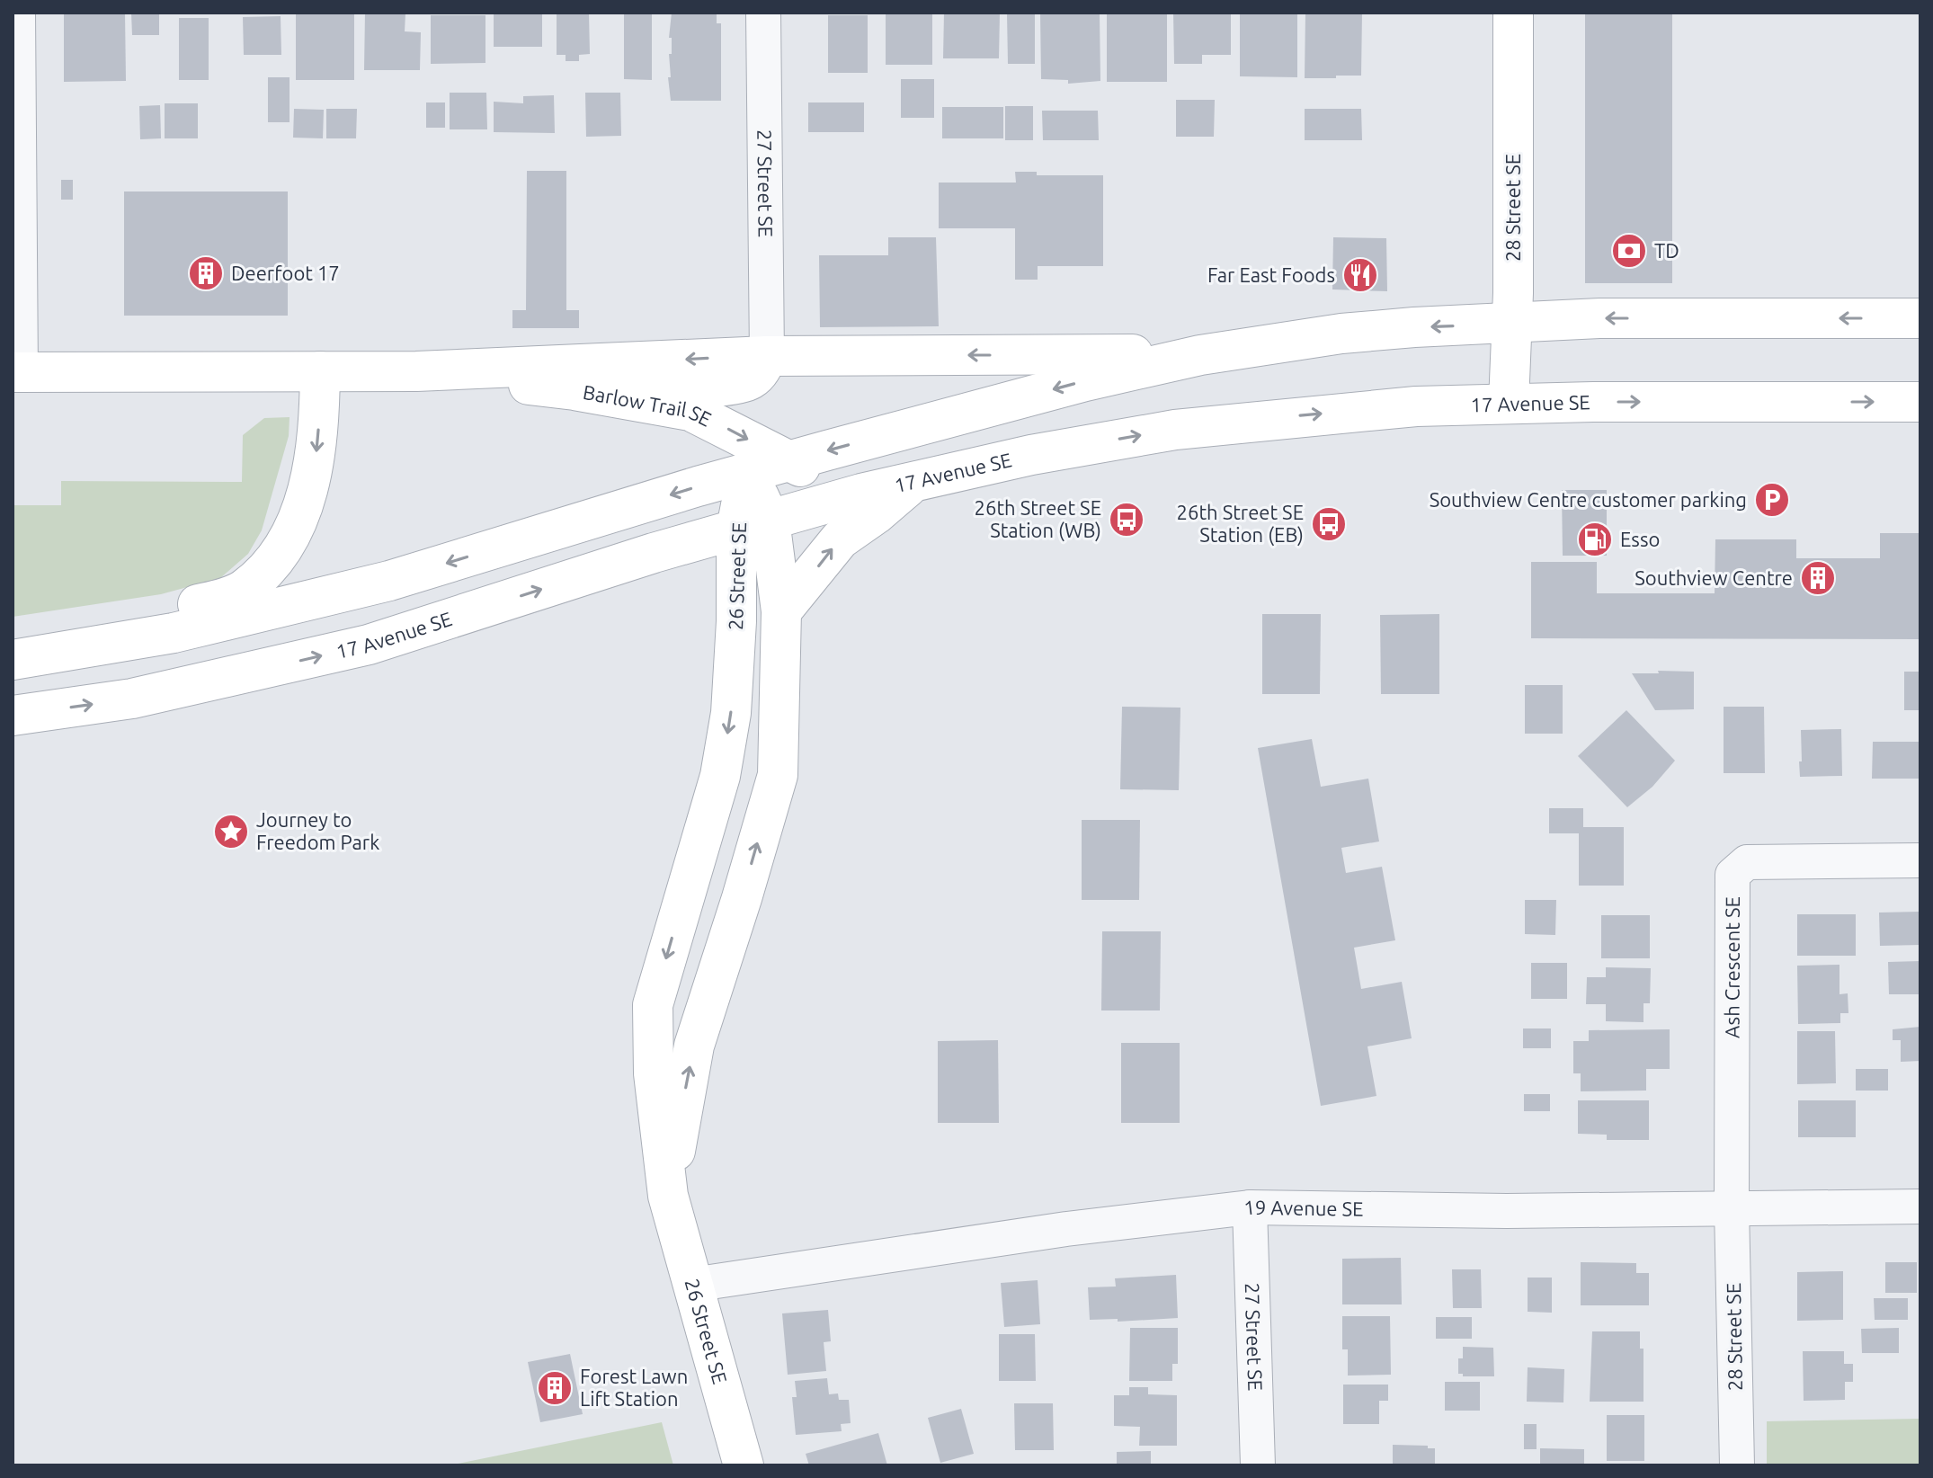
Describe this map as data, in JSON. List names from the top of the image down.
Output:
{
  "streets": {
    "main road": [
      "28 Street SE",
      "17 Avenue SE",
      "Barlow Trail SE",
      "26 Street SE"
    ],
    "street": ["27 Street SE", "Ash Crescent SE", "19 Avenue SE"]
  },
  "crossings": [
    ["27 Street SE", "Barlow Trail SE"],
    ["27 Street SE", "19 Avenue SE"],
    ["28 Street SE", "17 Avenue SE"],
    ["28 Street SE", "Ash Crescent SE"],
    ["28 Street SE", "19 Avenue SE"],
    ["17 Avenue SE", "Barlow Trail SE"],
    ["17 Avenue SE", "26 Street SE"],
    ["26 Street SE", "19 Avenue SE"],
    ["Ash Crescent SE", "19 Avenue SE"]
  ],
  "places": {
    "bank": ["TD"],
    "building": ["Deerfoot 17", "Southview Centre", "Forest Lawn Lift Station"],
    "restaurant": ["Far East Foods"],
    "parking": ["Southview Centre customer parking"],
    "bus stop": ["26th Street SE Station (WB)", "26th Street SE Station (EB)"],
    "fuel station": ["Esso"],
    "place": ["Journey to Freedom Park"]
  }
}
